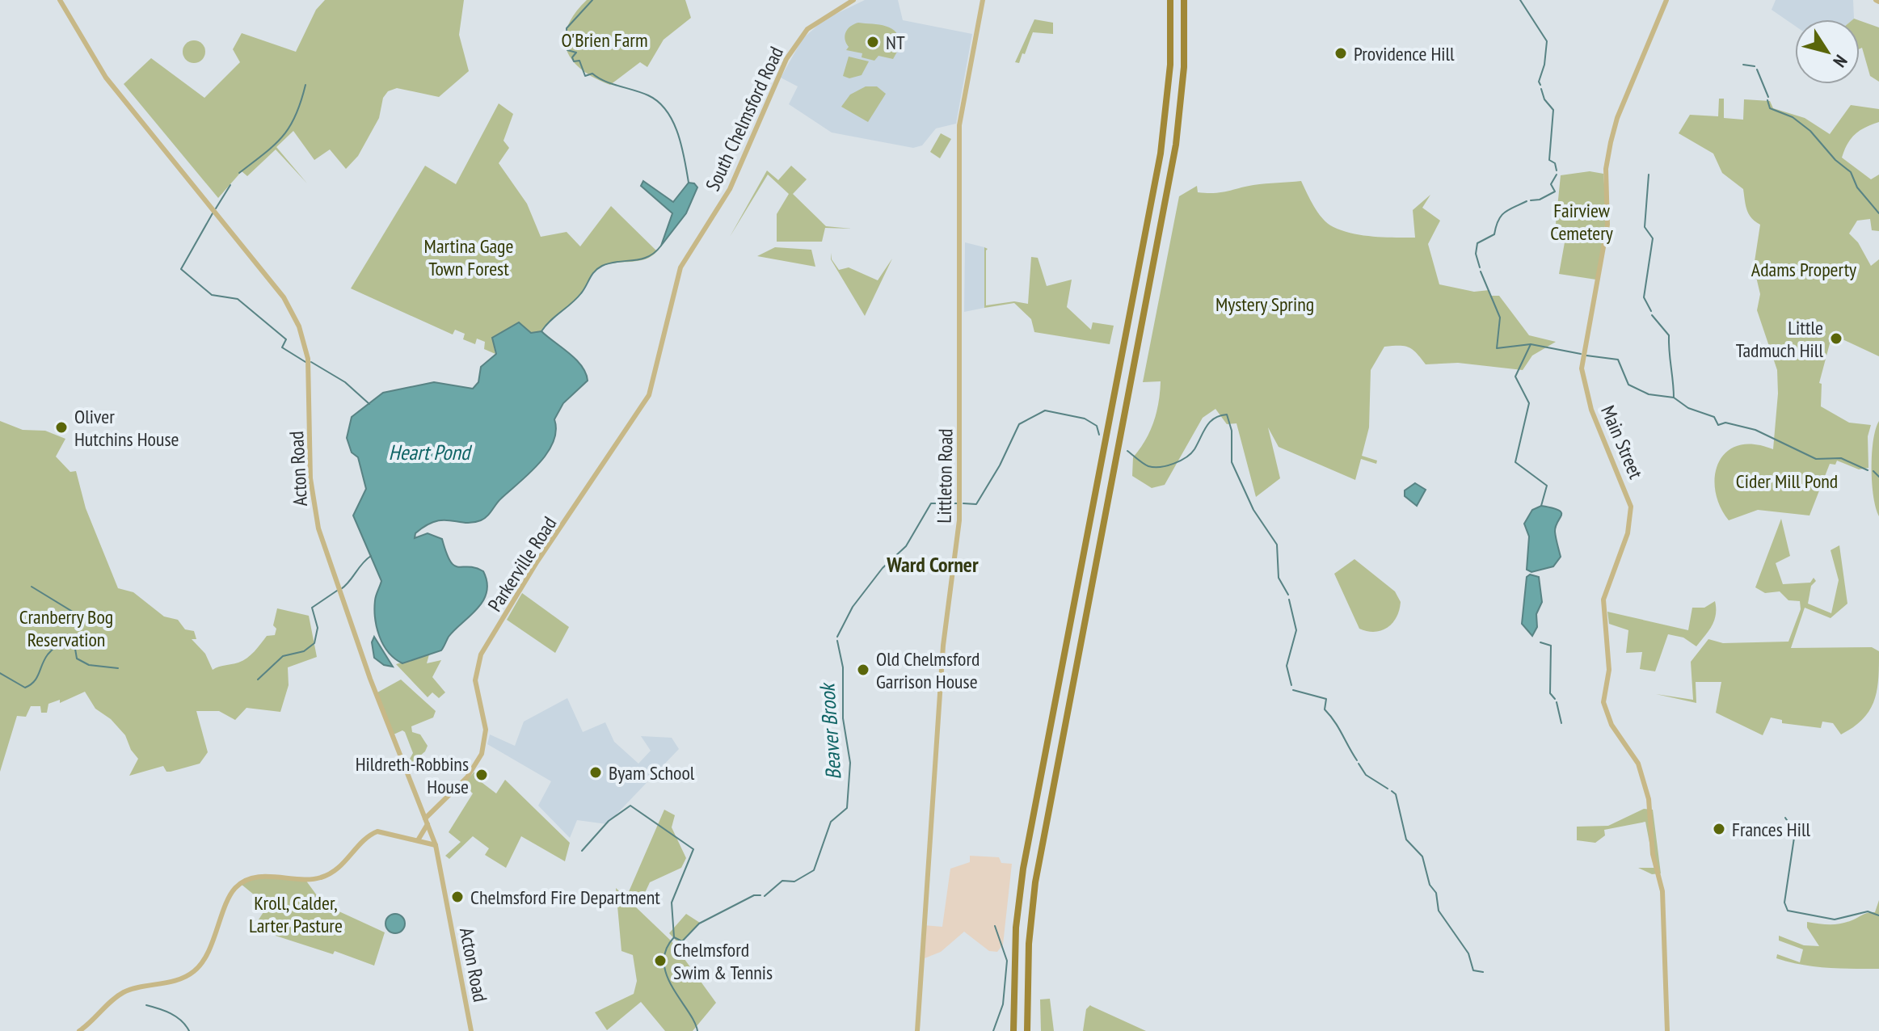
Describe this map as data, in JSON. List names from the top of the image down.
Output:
{
  "streets": {
    "main road": [
      "South Chelmsford Road",
      "Main Street",
      "Acton Road",
      "Littleton Road",
      "Parkerville Road"
    ]
  },
  "crossings": [
    ["South Chelmsford Road", "Parkerville Road"],
    ["Acton Road", "Parkerville Road"]
  ],
  "districts": ["Ward Corner"],
  "water": ["Heart Pond", "Beaver Brook"],
  "parks": [
    "O'Brien Farm",
    "Fairview Cemetery",
    "Martina Gage Town Forest",
    "Adams Property",
    "Mystery Spring",
    "Cider Mill Pond",
    "Cranberry Bog Reservation",
    "Kroll, Calder, Larter Pasture"
  ],
  "places": [
    "NT",
    "Providence Hill",
    "Little Tadmuch Hill",
    "Oliver Hutchins House",
    "Old Chelmsford Garrison House",
    "Byam School",
    "Hildreth-Robbins House",
    "Frances Hill",
    "Chelmsford Fire Department",
    "Chelmsford Swim & Tennis"
  ],
  "north": "bottom right"
}
